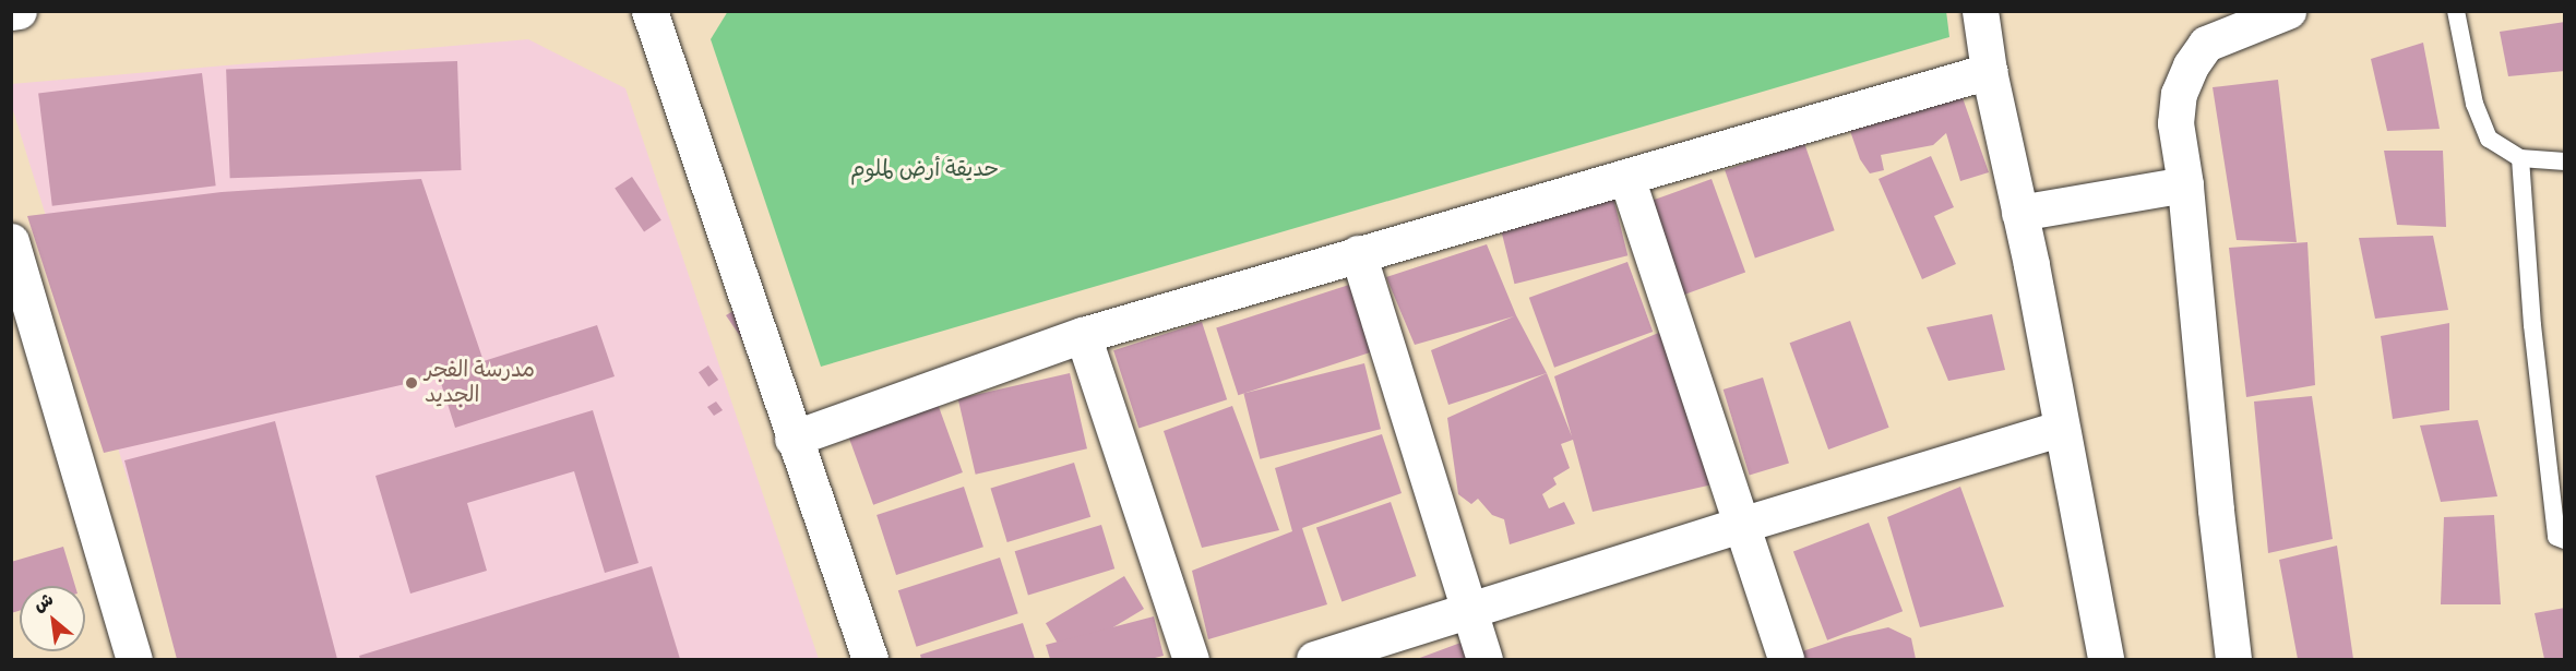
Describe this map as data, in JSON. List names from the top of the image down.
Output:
{
  "parks": ["حديقة أرض لملوم"],
  "places": ["مدرسة الفجر الجديد"],
  "north": "top left"
}
